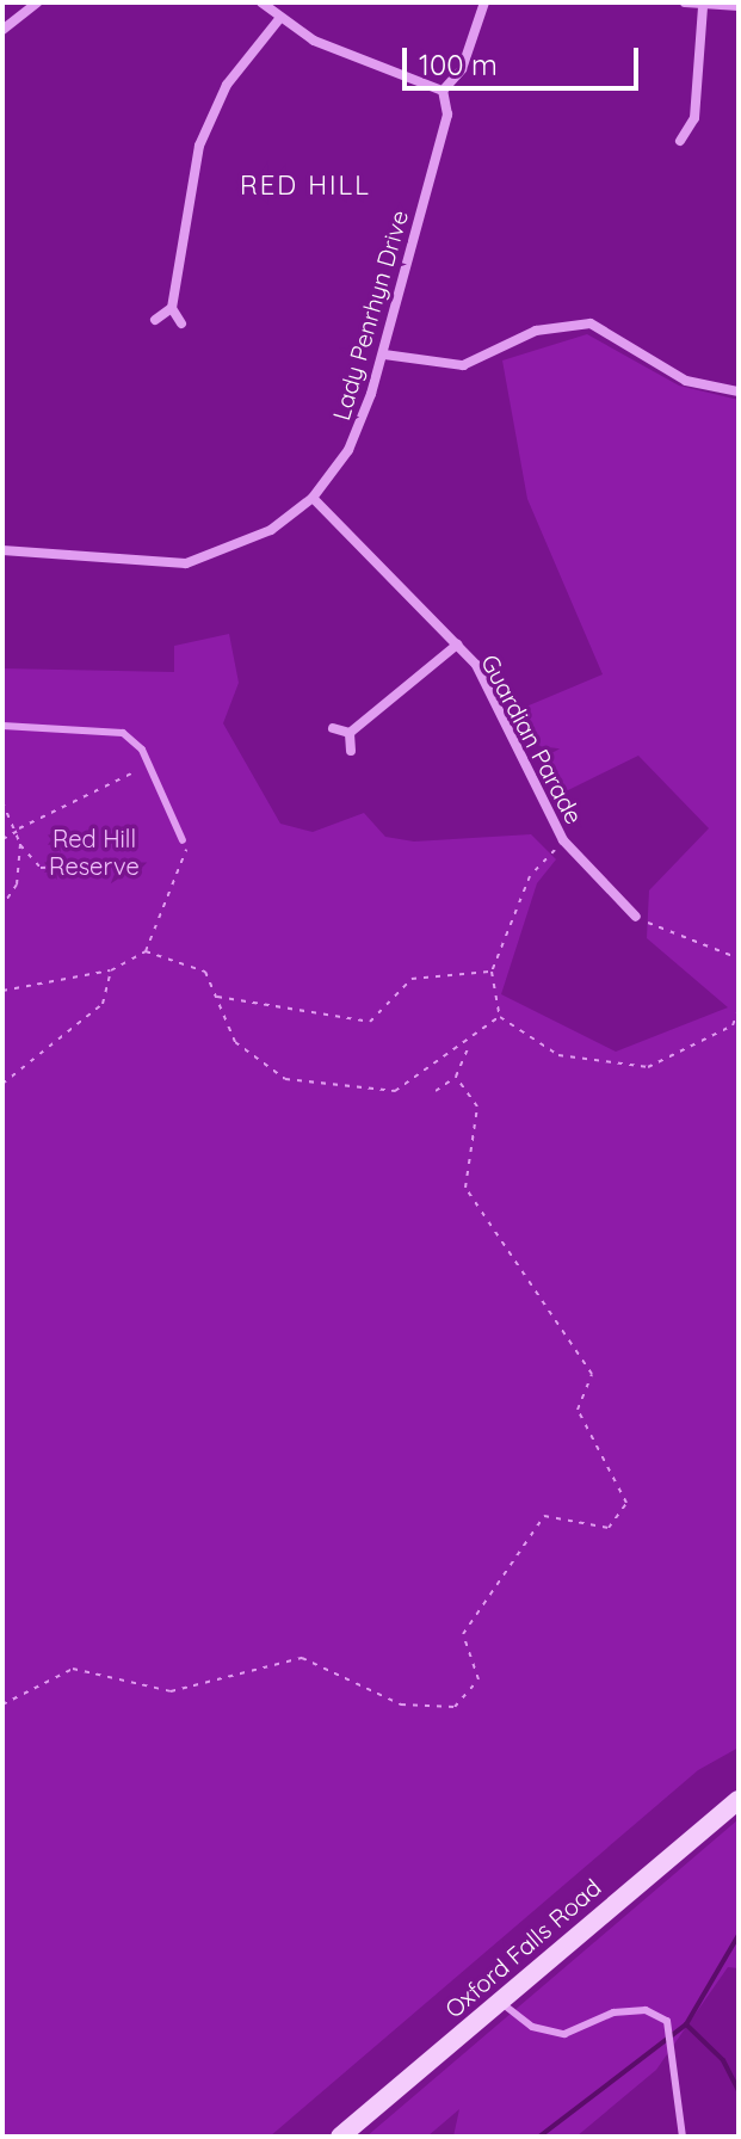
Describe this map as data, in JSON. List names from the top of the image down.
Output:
{
  "streets": {
    "street": ["Lady Penrhyn Drive", "Guardian Parade", "Oxford Falls Road"]
  },
  "crossings": [
    ["Lady Penrhyn Drive", "Guardian Parade"]
  ],
  "districts": ["RED HILL"],
  "parks": ["Red Hill Reserve"],
  "scale_bar": "100 m"
}
